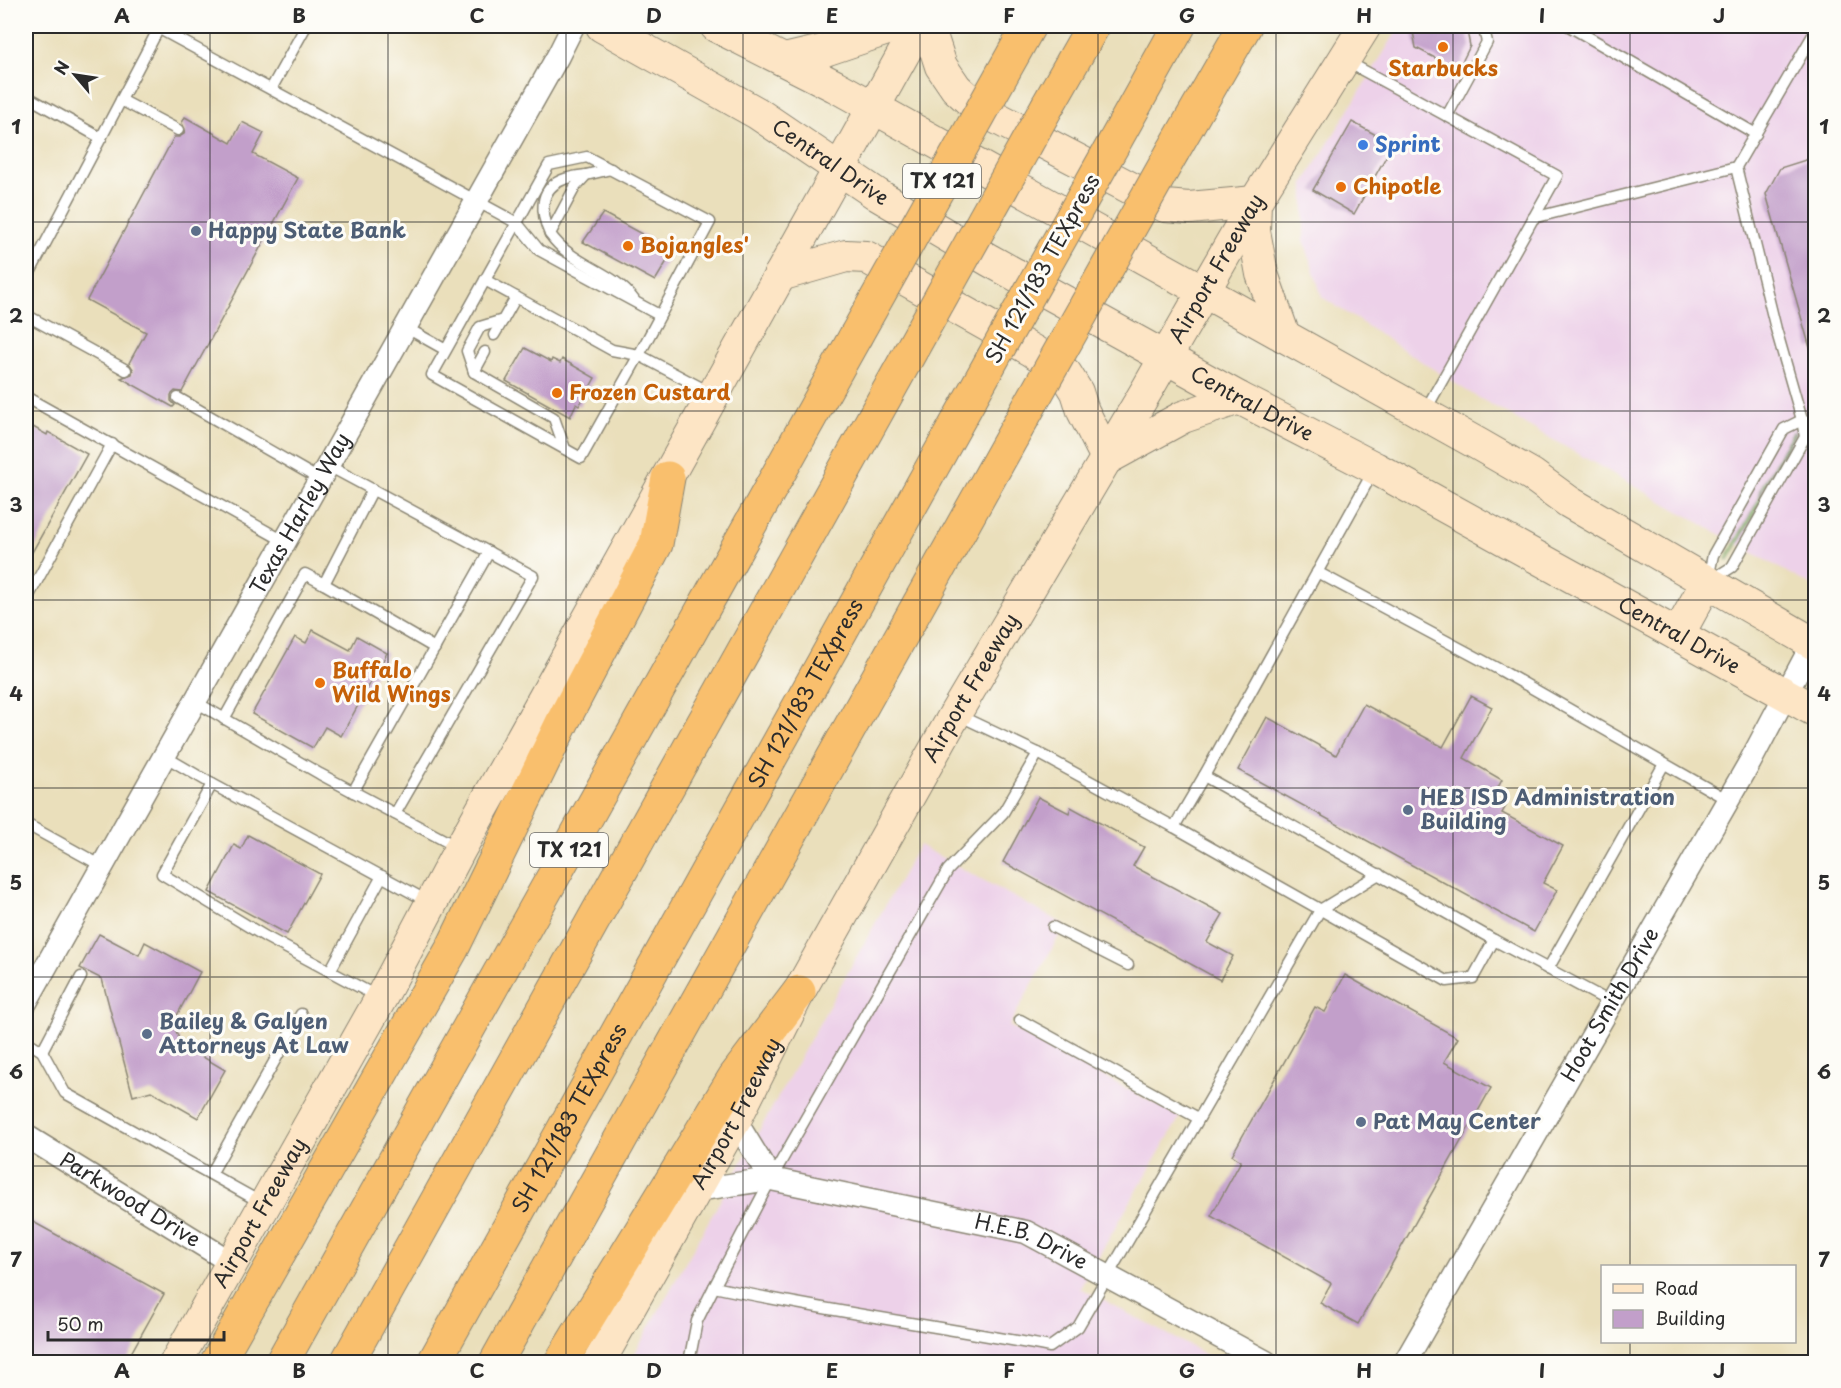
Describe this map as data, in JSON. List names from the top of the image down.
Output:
{
  "streets": {
    "highway": ["TX 121", "SH 121/183 TEXpress"],
    "main road": ["Central Drive", "Airport Freeway"],
    "street": [
      "Texas Harley Way",
      "Hoot Smith Drive",
      "Parkwood Drive",
      "H.E.B. Drive"
    ]
  },
  "crossings": [
    ["Central Drive", "Airport Freeway"],
    ["Central Drive", "Hoot Smith Drive"],
    ["Airport Freeway", "Parkwood Drive"],
    ["Airport Freeway", "H.E.B. Drive"]
  ],
  "places": [
    "Starbucks",
    "Sprint",
    "Chipotle",
    "Happy State Bank",
    "Bojangles'",
    "Frozen Custard",
    "Buffalo Wild Wings",
    "HEB ISD Administration Building",
    "Bailey & Galyen Attorneys At Law",
    "Pat May Center"
  ],
  "legend": ["Road", "Building"],
  "scale_bar": "50 m",
  "north": "top left",
  "grid": {
    "columns": [
      "A",
      "B",
      "C",
      "D",
      "E",
      "F",
      "G",
      "H",
      "I",
      "J"
    ],
    "rows": [
      "1",
      "2",
      "3",
      "4",
      "5",
      "6",
      "7"
    ]
  }
}
